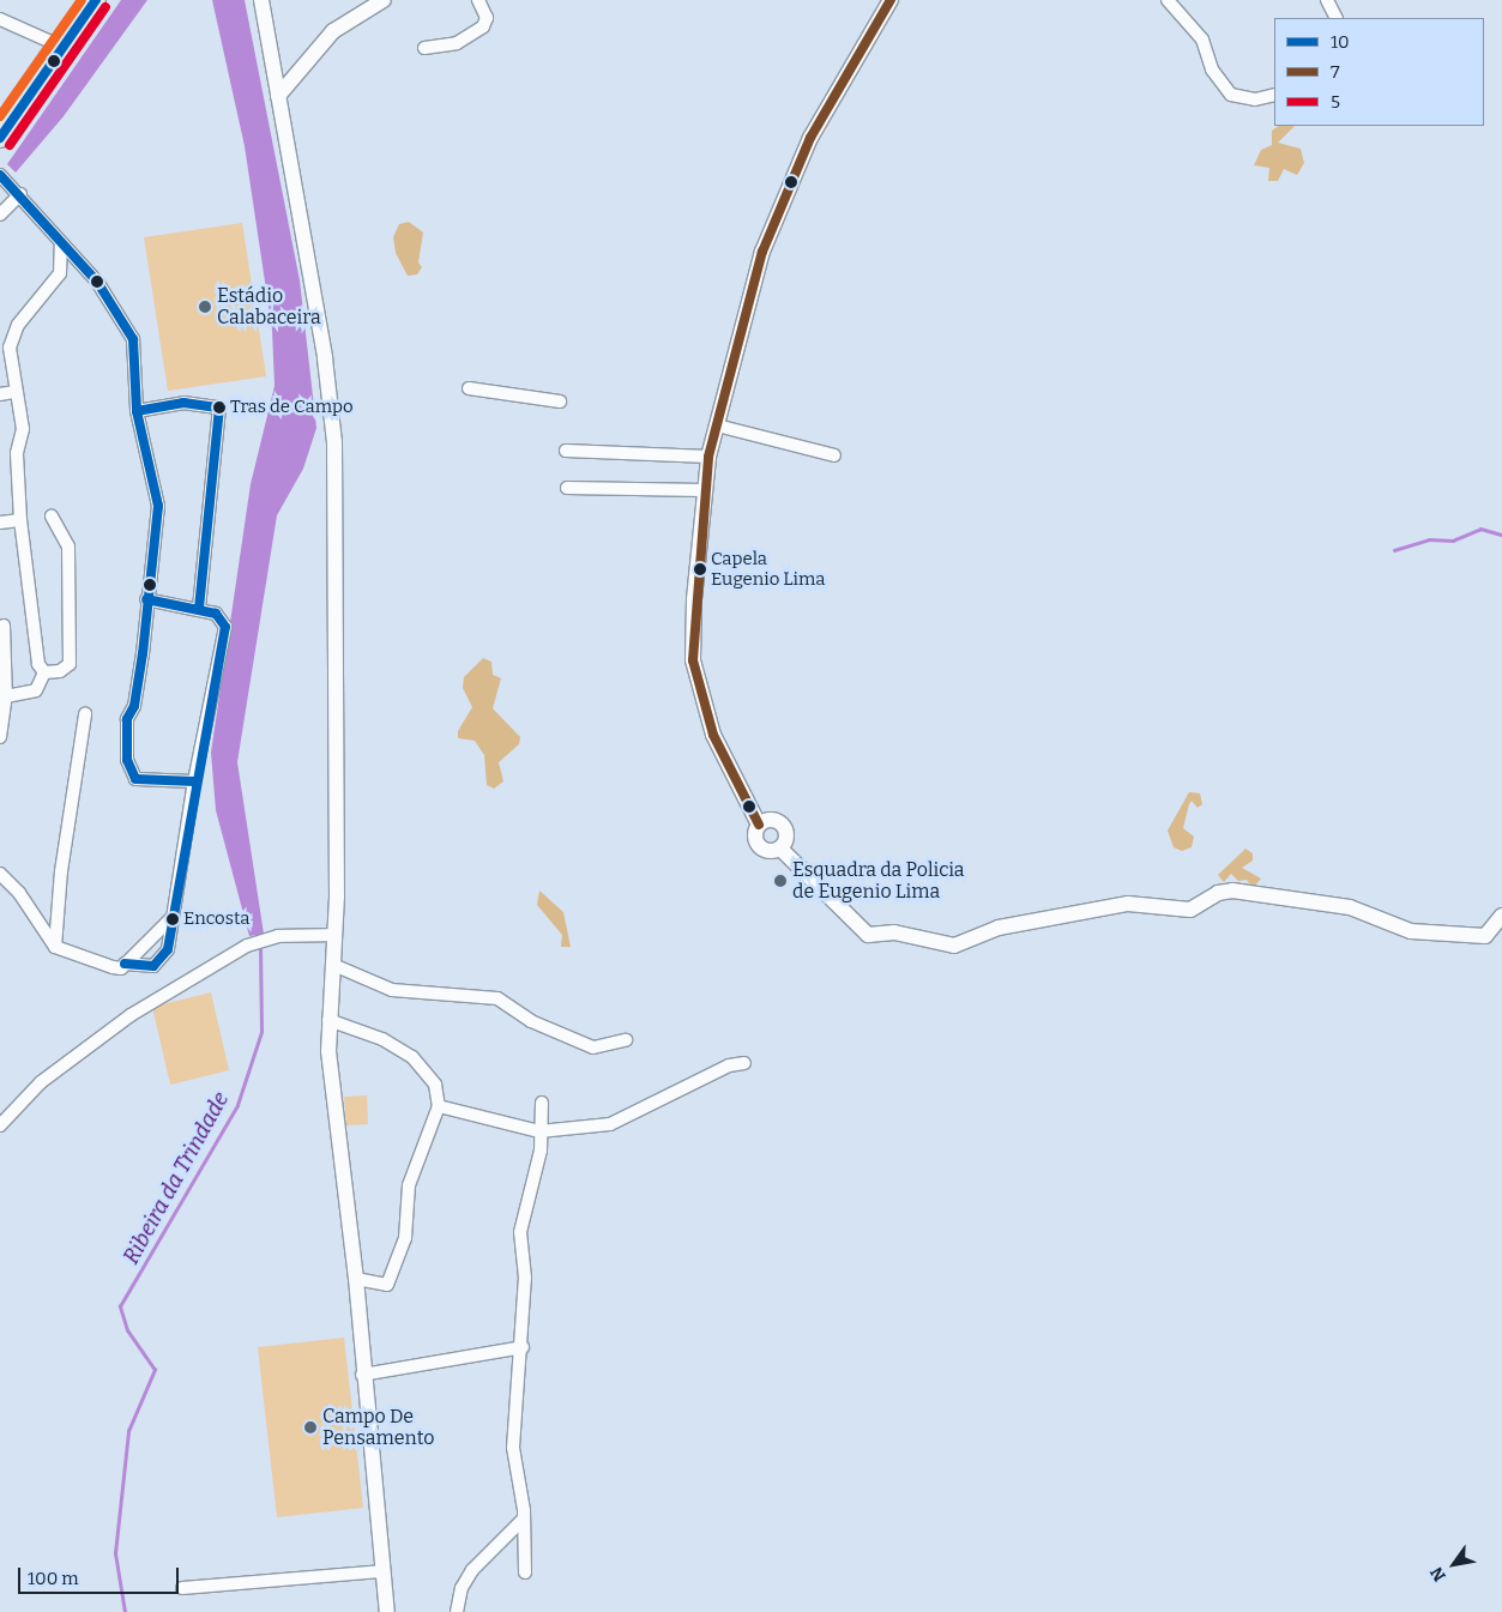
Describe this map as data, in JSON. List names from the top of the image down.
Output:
{
  "water": ["Ribeira da Trindade"],
  "places": [
    "Estádio Calabaceira",
    "Tras de Campo",
    "Capela Eugenio Lima",
    "Esquadra da Policia de Eugenio Lima",
    "Encosta",
    "Campo De Pensamento"
  ],
  "lines": ["transit line 10", "transit line 7", "transit line 5"],
  "legend": ["10", "7", "5"],
  "scale_bar": "100 m",
  "north": "bottom left"
}
